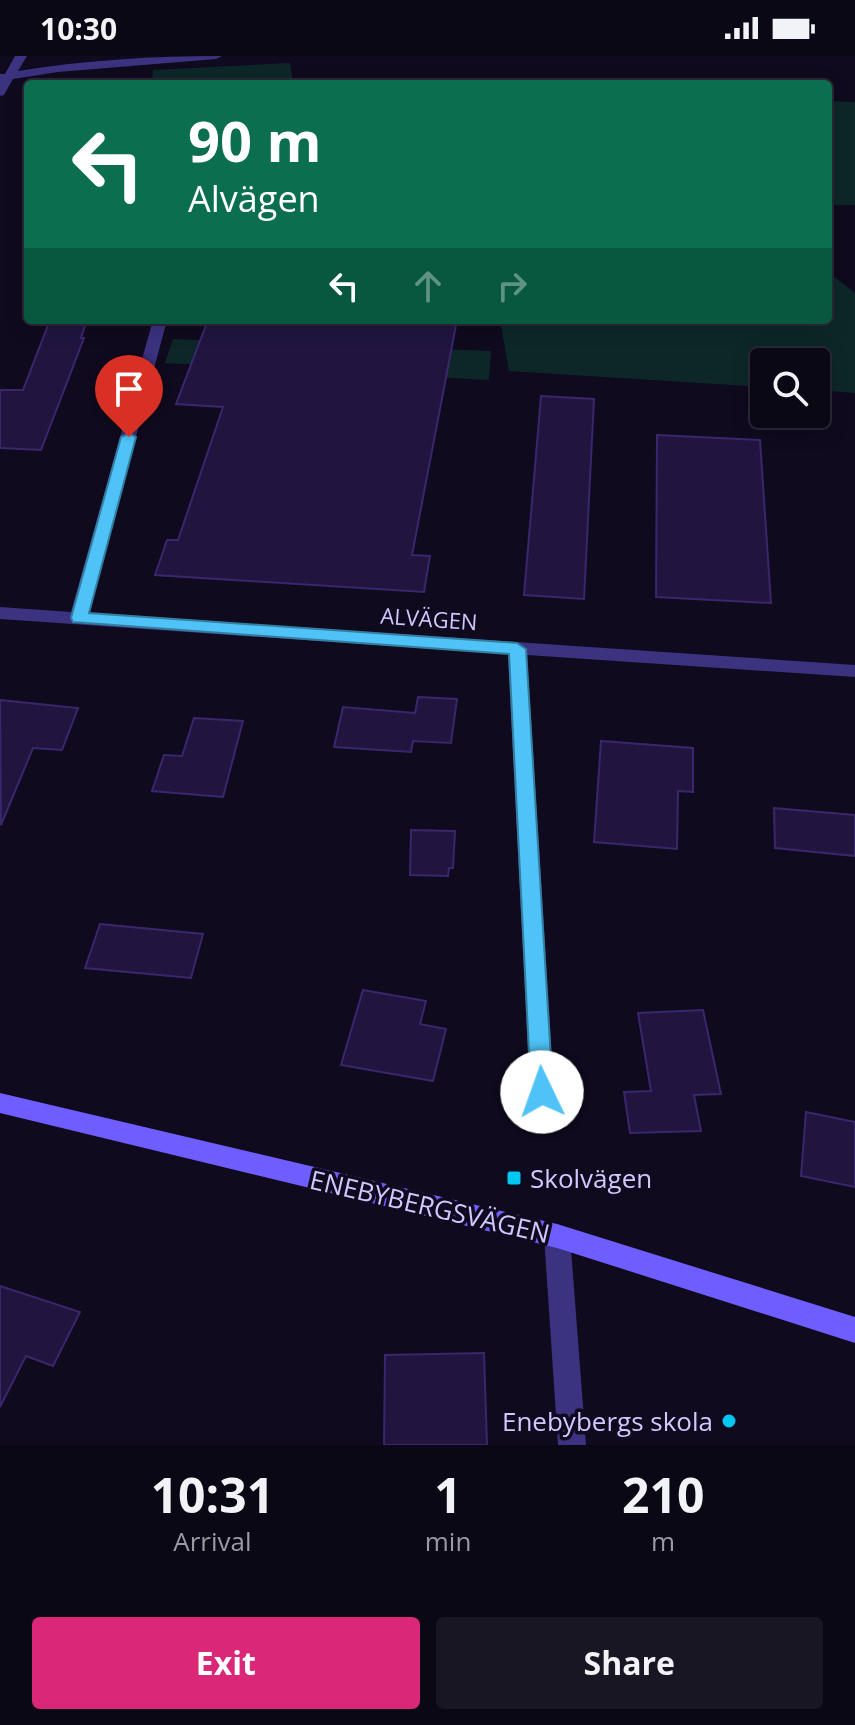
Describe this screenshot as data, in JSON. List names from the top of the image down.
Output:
{
  "streets": {
    "main road": ["ENEBYBERGSVÄGEN"],
    "street": ["ALVÄGEN"]
  },
  "places": {
    "transit": ["Skolvägen"],
    "other": ["Enebybergs skola"]
  },
  "page": {
    "status": "10:30",
    "turn": ["90 m", "Alvägen"],
    "eta": [
      "10:31",
      "Arrival",
      "1",
      "min",
      "210",
      "m"
    ],
    "buttons": ["Exit", "Share"]
  }
}
